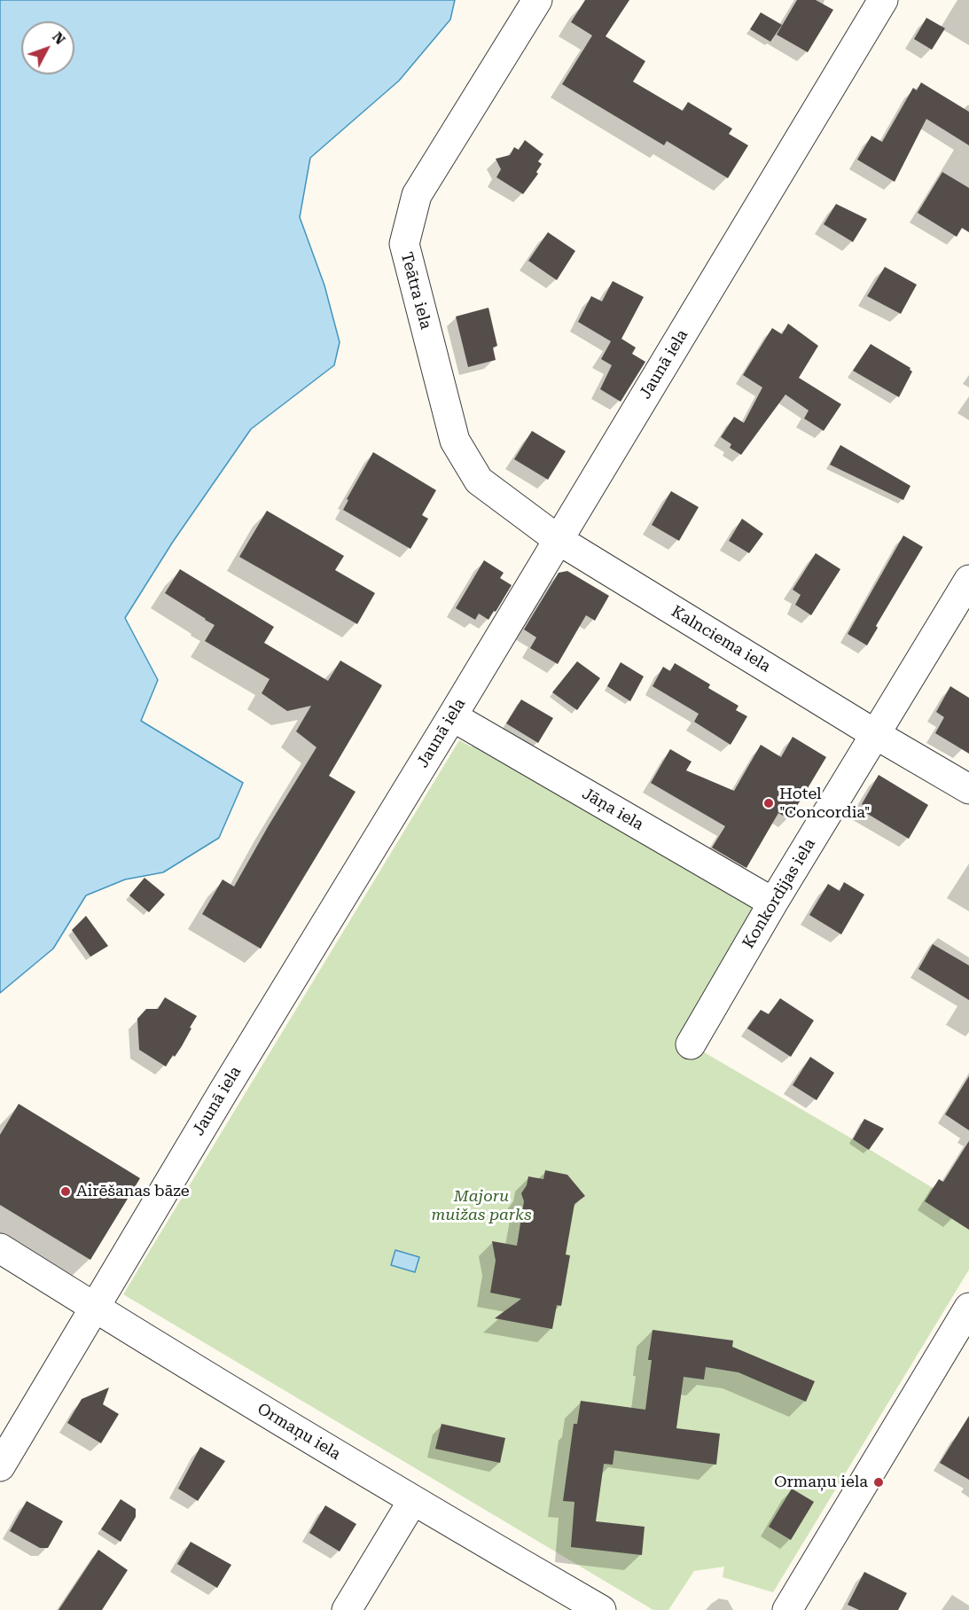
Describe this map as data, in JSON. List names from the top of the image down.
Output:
{
  "streets": {
    "street": [
      "Teātra iela",
      "Jaunā iela",
      "Kalnciema iela",
      "Jāņa iela",
      "Konkordijas iela",
      "Ormaņu iela"
    ]
  },
  "crossings": [
    ["Teātra iela", "Kalnciema iela"],
    ["Jaunā iela", "Kalnciema iela"],
    ["Jaunā iela", "Jāņa iela"],
    ["Jaunā iela", "Ormaņu iela"],
    ["Kalnciema iela", "Konkordijas iela"],
    ["Jāņa iela", "Konkordijas iela"]
  ],
  "parks": ["Majoru muižas parks"],
  "places": ["Hotel \"Concordia\"", "Airēšanas bāze", "Ormaņu iela"],
  "north": "top right"
}
